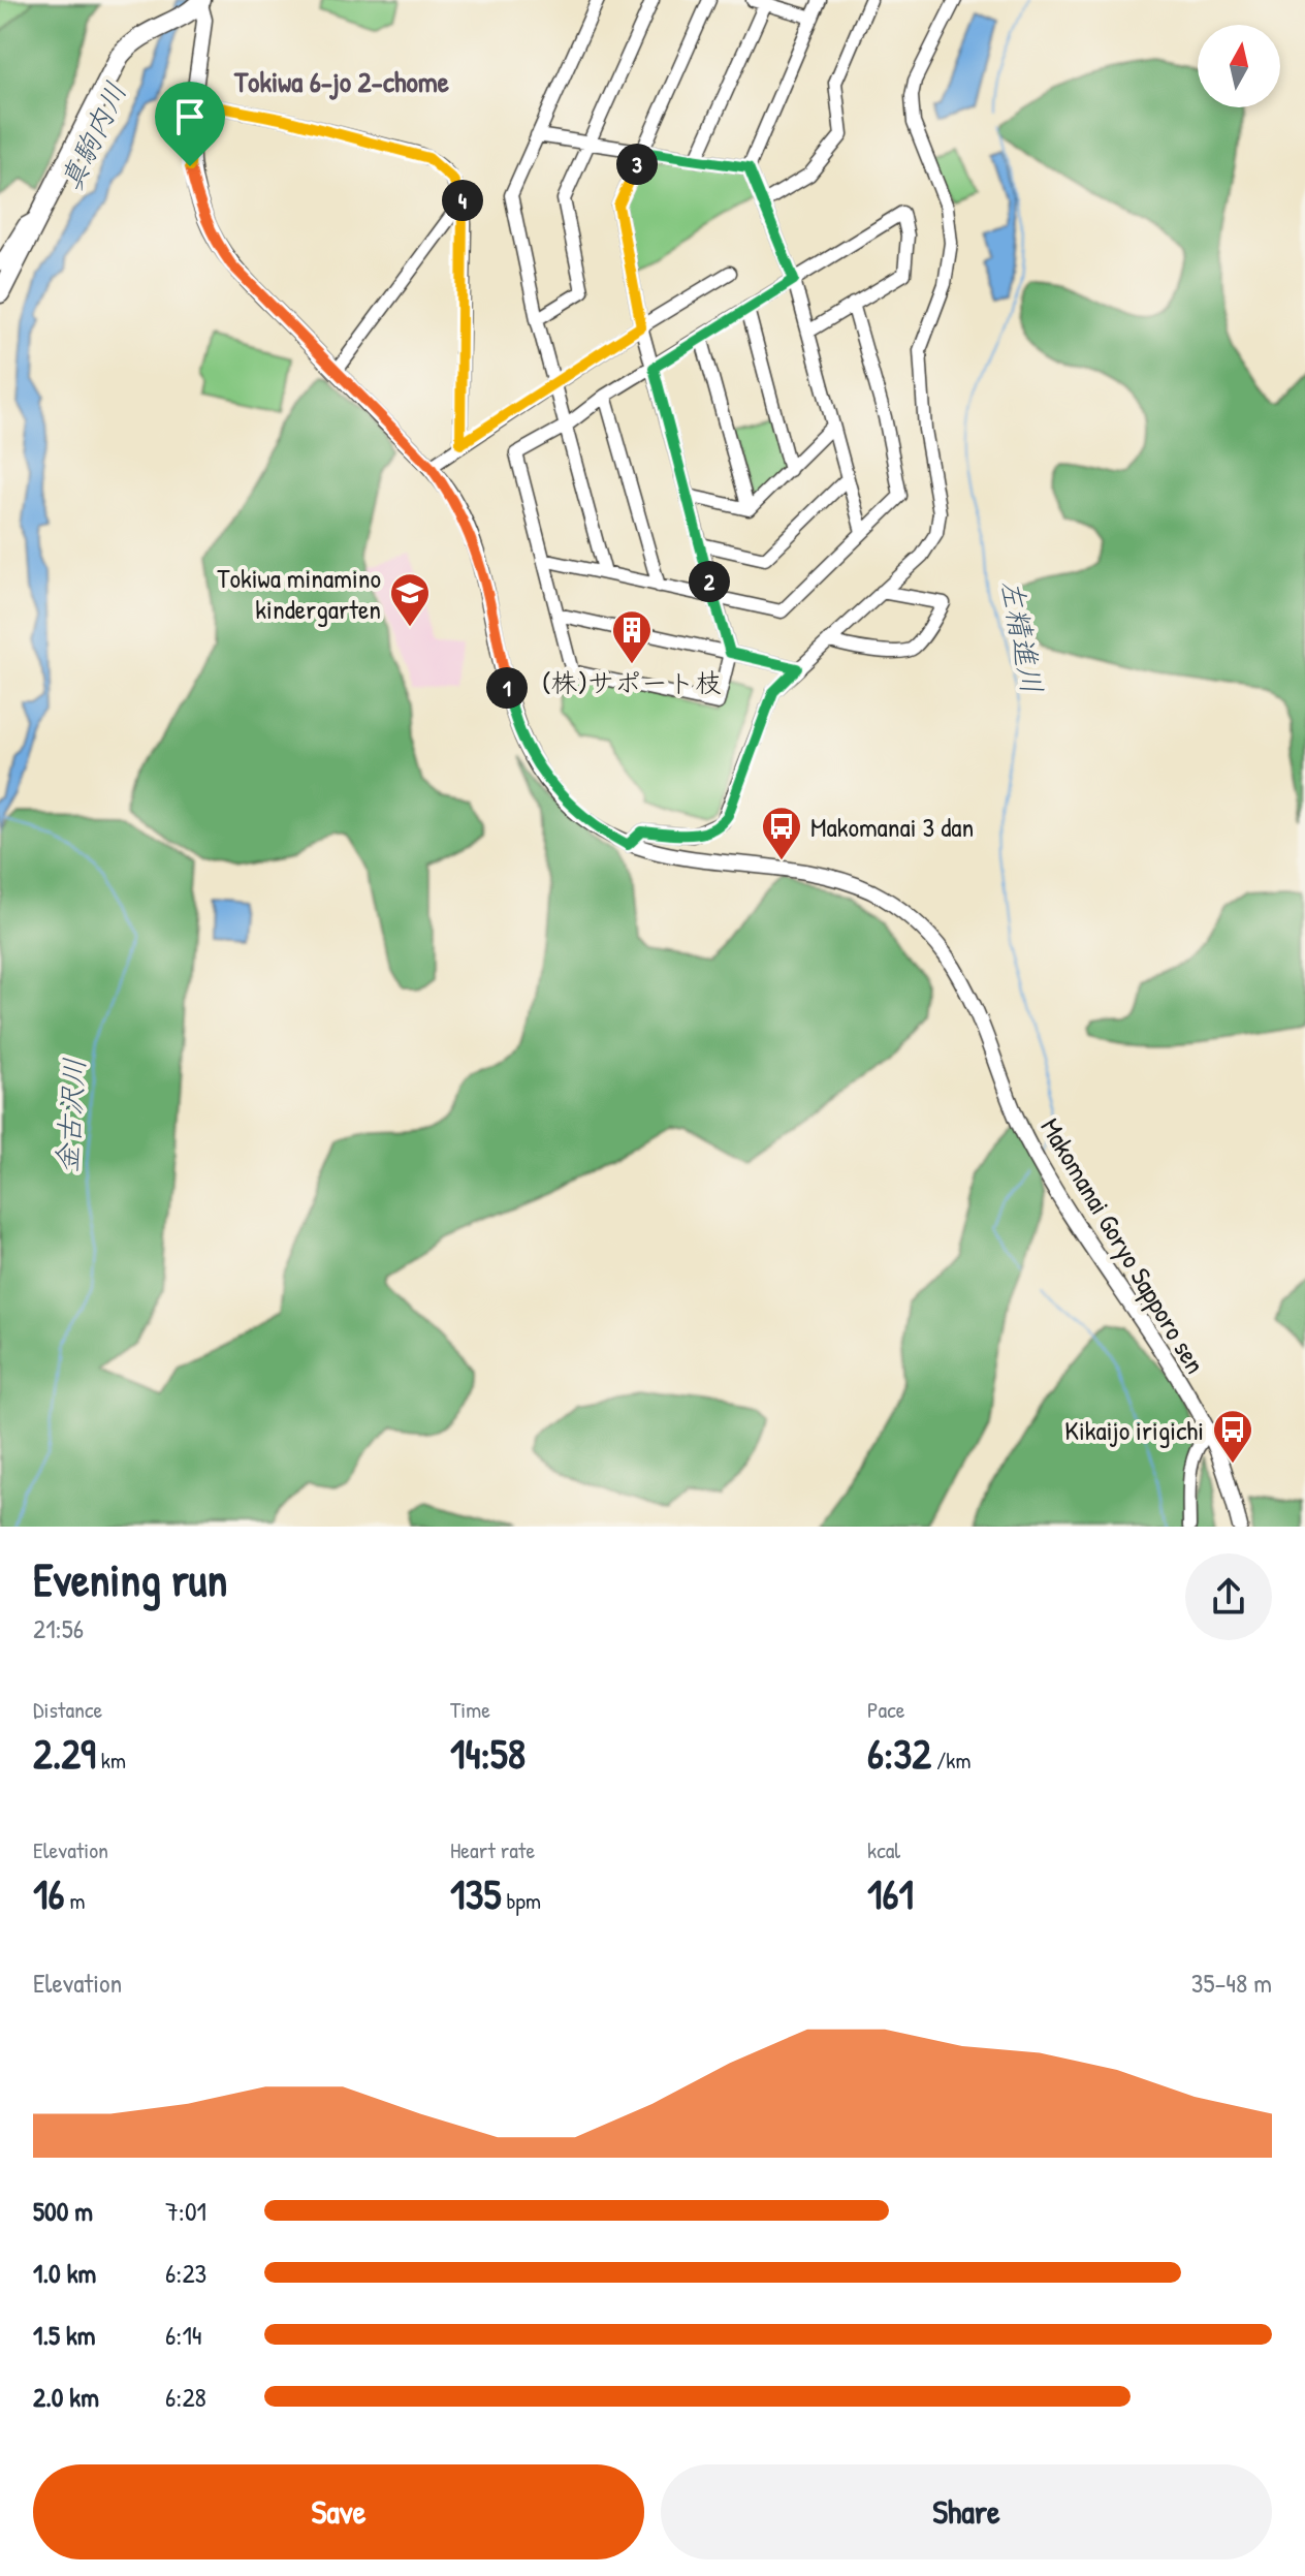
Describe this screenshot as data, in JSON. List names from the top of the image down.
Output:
{
  "streets": {
    "main road": ["Makomanai Goryo Sapporo sen"]
  },
  "districts": ["Tokiwa 6-jo 2-chome"],
  "water": ["真駒内川", "左精進川", "金古沢川"],
  "places": {
    "school or university": ["Tokiwa minamino kindergarten"],
    "building": ["(株)サポート枝"],
    "bus stop": ["Makomanai 3 dan", "Kikaijo irigichi"]
  },
  "north": "top",
  "page": {
    "pins": [
      "3",
      "4",
      "2",
      "1"
    ],
    "heading": ["Evening run", "21:56"],
    "stats": [
      ["Distance", "2.29 km"],
      ["Time", "14:58"],
      ["Pace", "6:32 /km"],
      ["Elevation", "16 m"],
      ["Heart rate", "135 bpm"],
      ["kcal", "161"]
    ],
    "chart": ["Elevation", "35–48 m"],
    "list": [
      {
        "name": "500 m",
        "note": "7:01"
      },
      {
        "name": "1.0 km",
        "note": "6:23"
      },
      {
        "name": "1.5 km",
        "note": "6:14"
      },
      {
        "name": "2.0 km",
        "note": "6:28"
      }
    ],
    "buttons": ["Save", "Share"]
  }
}
